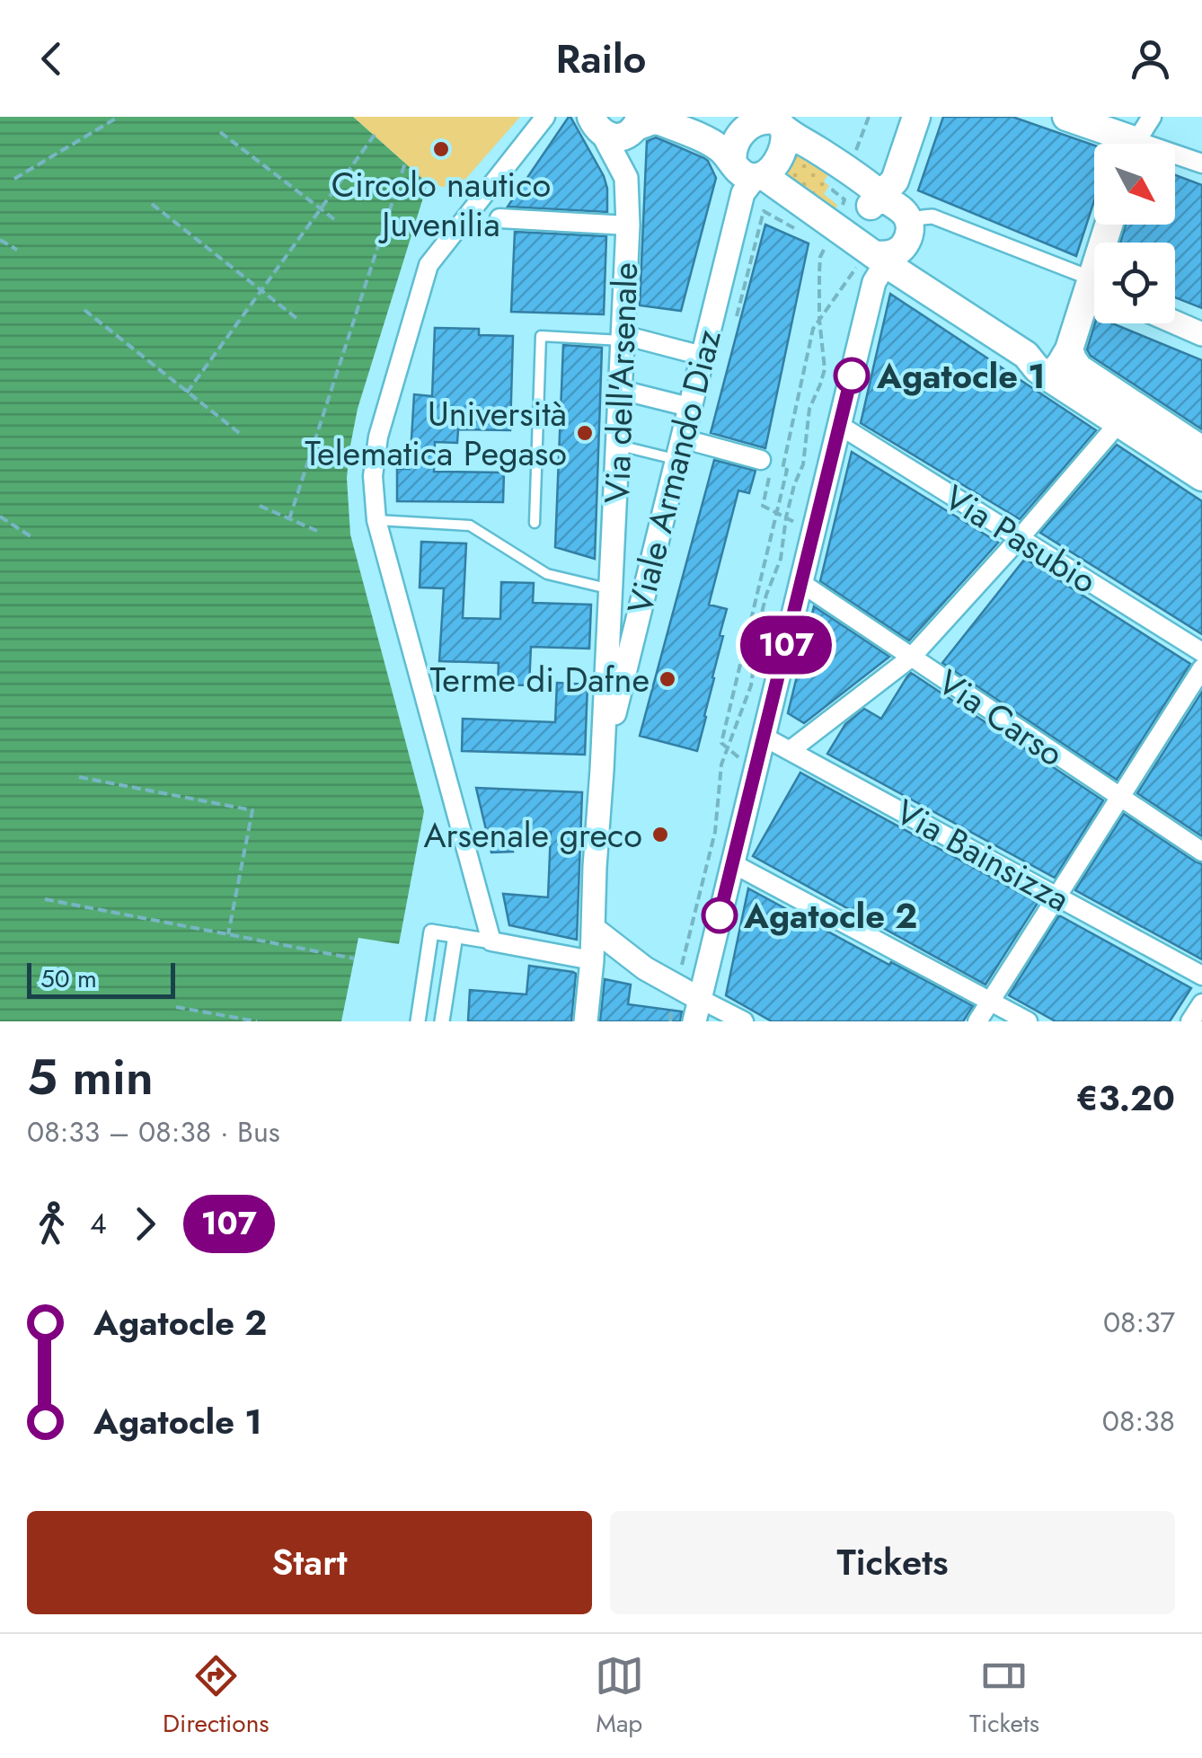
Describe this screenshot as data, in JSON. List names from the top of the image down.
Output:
{
  "streets": {
    "street": [
      "Via dell'Arsenale",
      "Viale Armando Diaz",
      "Via Pasubio",
      "Via Carso",
      "Via Bainsizza"
    ]
  },
  "crossings": [
    ["Via dell'Arsenale", "Viale Armando Diaz"]
  ],
  "places": [
    "Circolo nautico Juvenilia",
    "Agatocle 1",
    "Università Telematica Pegaso",
    "Terme di Dafne",
    "Arsenale greco",
    "Agatocle 2"
  ],
  "lines": ["bus line 107"],
  "scale_bar": "50 m",
  "north": "bottom right",
  "page": {
    "header": "Railo",
    "on_map": "107",
    "scale": "50 m",
    "heading": ["5 min", "08:33 – 08:38 · Bus", "€3.20"],
    "legs": ["4", "107"],
    "list": [
      {
        "name": "Agatocle 2",
        "value": "08:37"
      },
      {
        "name": "Agatocle 1",
        "value": "08:38"
      }
    ],
    "buttons": ["Start", "Tickets"],
    "tabs": ["Directions", "Map", "Tickets"]
  }
}
